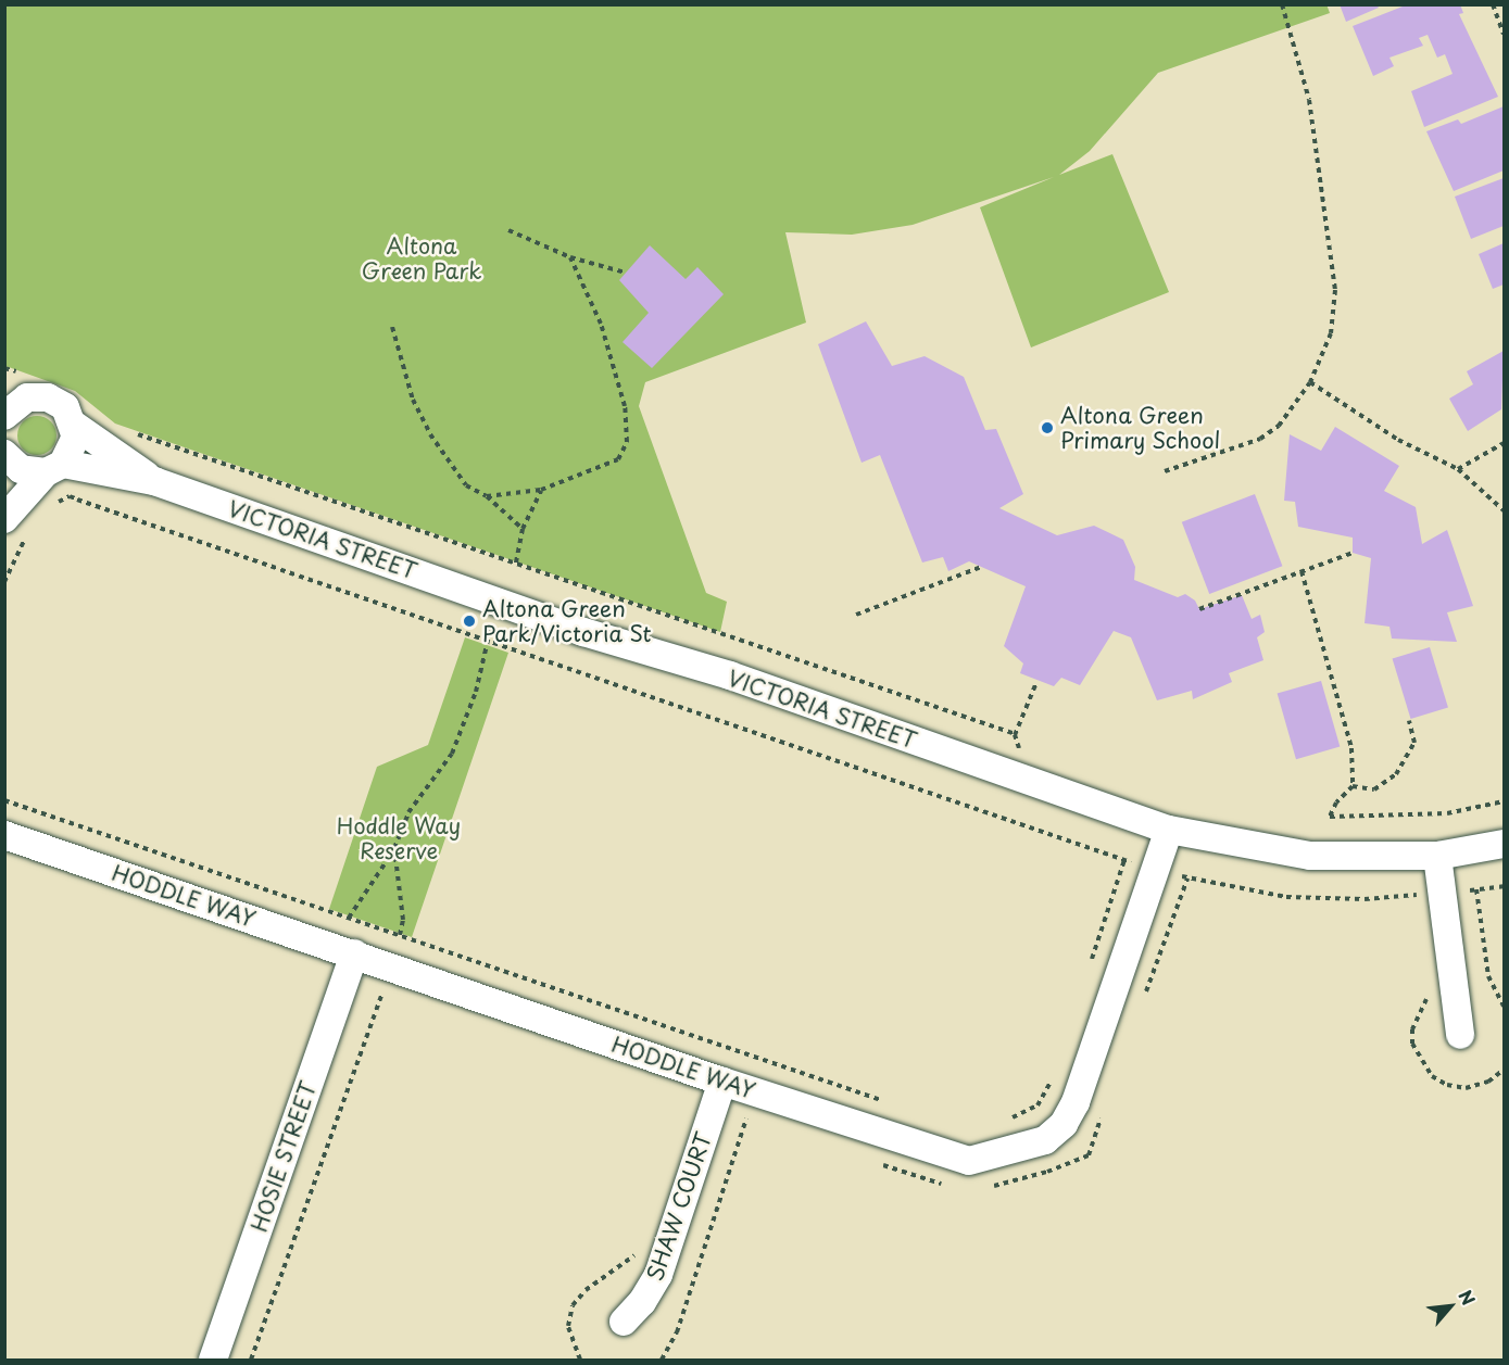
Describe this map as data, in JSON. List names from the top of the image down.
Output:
{
  "streets": {
    "street": [
      "VICTORIA STREET",
      "HODDLE WAY",
      "HOSIE STREET",
      "SHAW COURT"
    ]
  },
  "crossings": [
    ["VICTORIA STREET", "HODDLE WAY"],
    ["HODDLE WAY", "HOSIE STREET"],
    ["HODDLE WAY", "SHAW COURT"]
  ],
  "parks": ["Altona Green Park", "Hoddle Way Reserve"],
  "places": ["Altona Green Primary School", "Altona Green Park/Victoria St"],
  "north": "top right"
}
